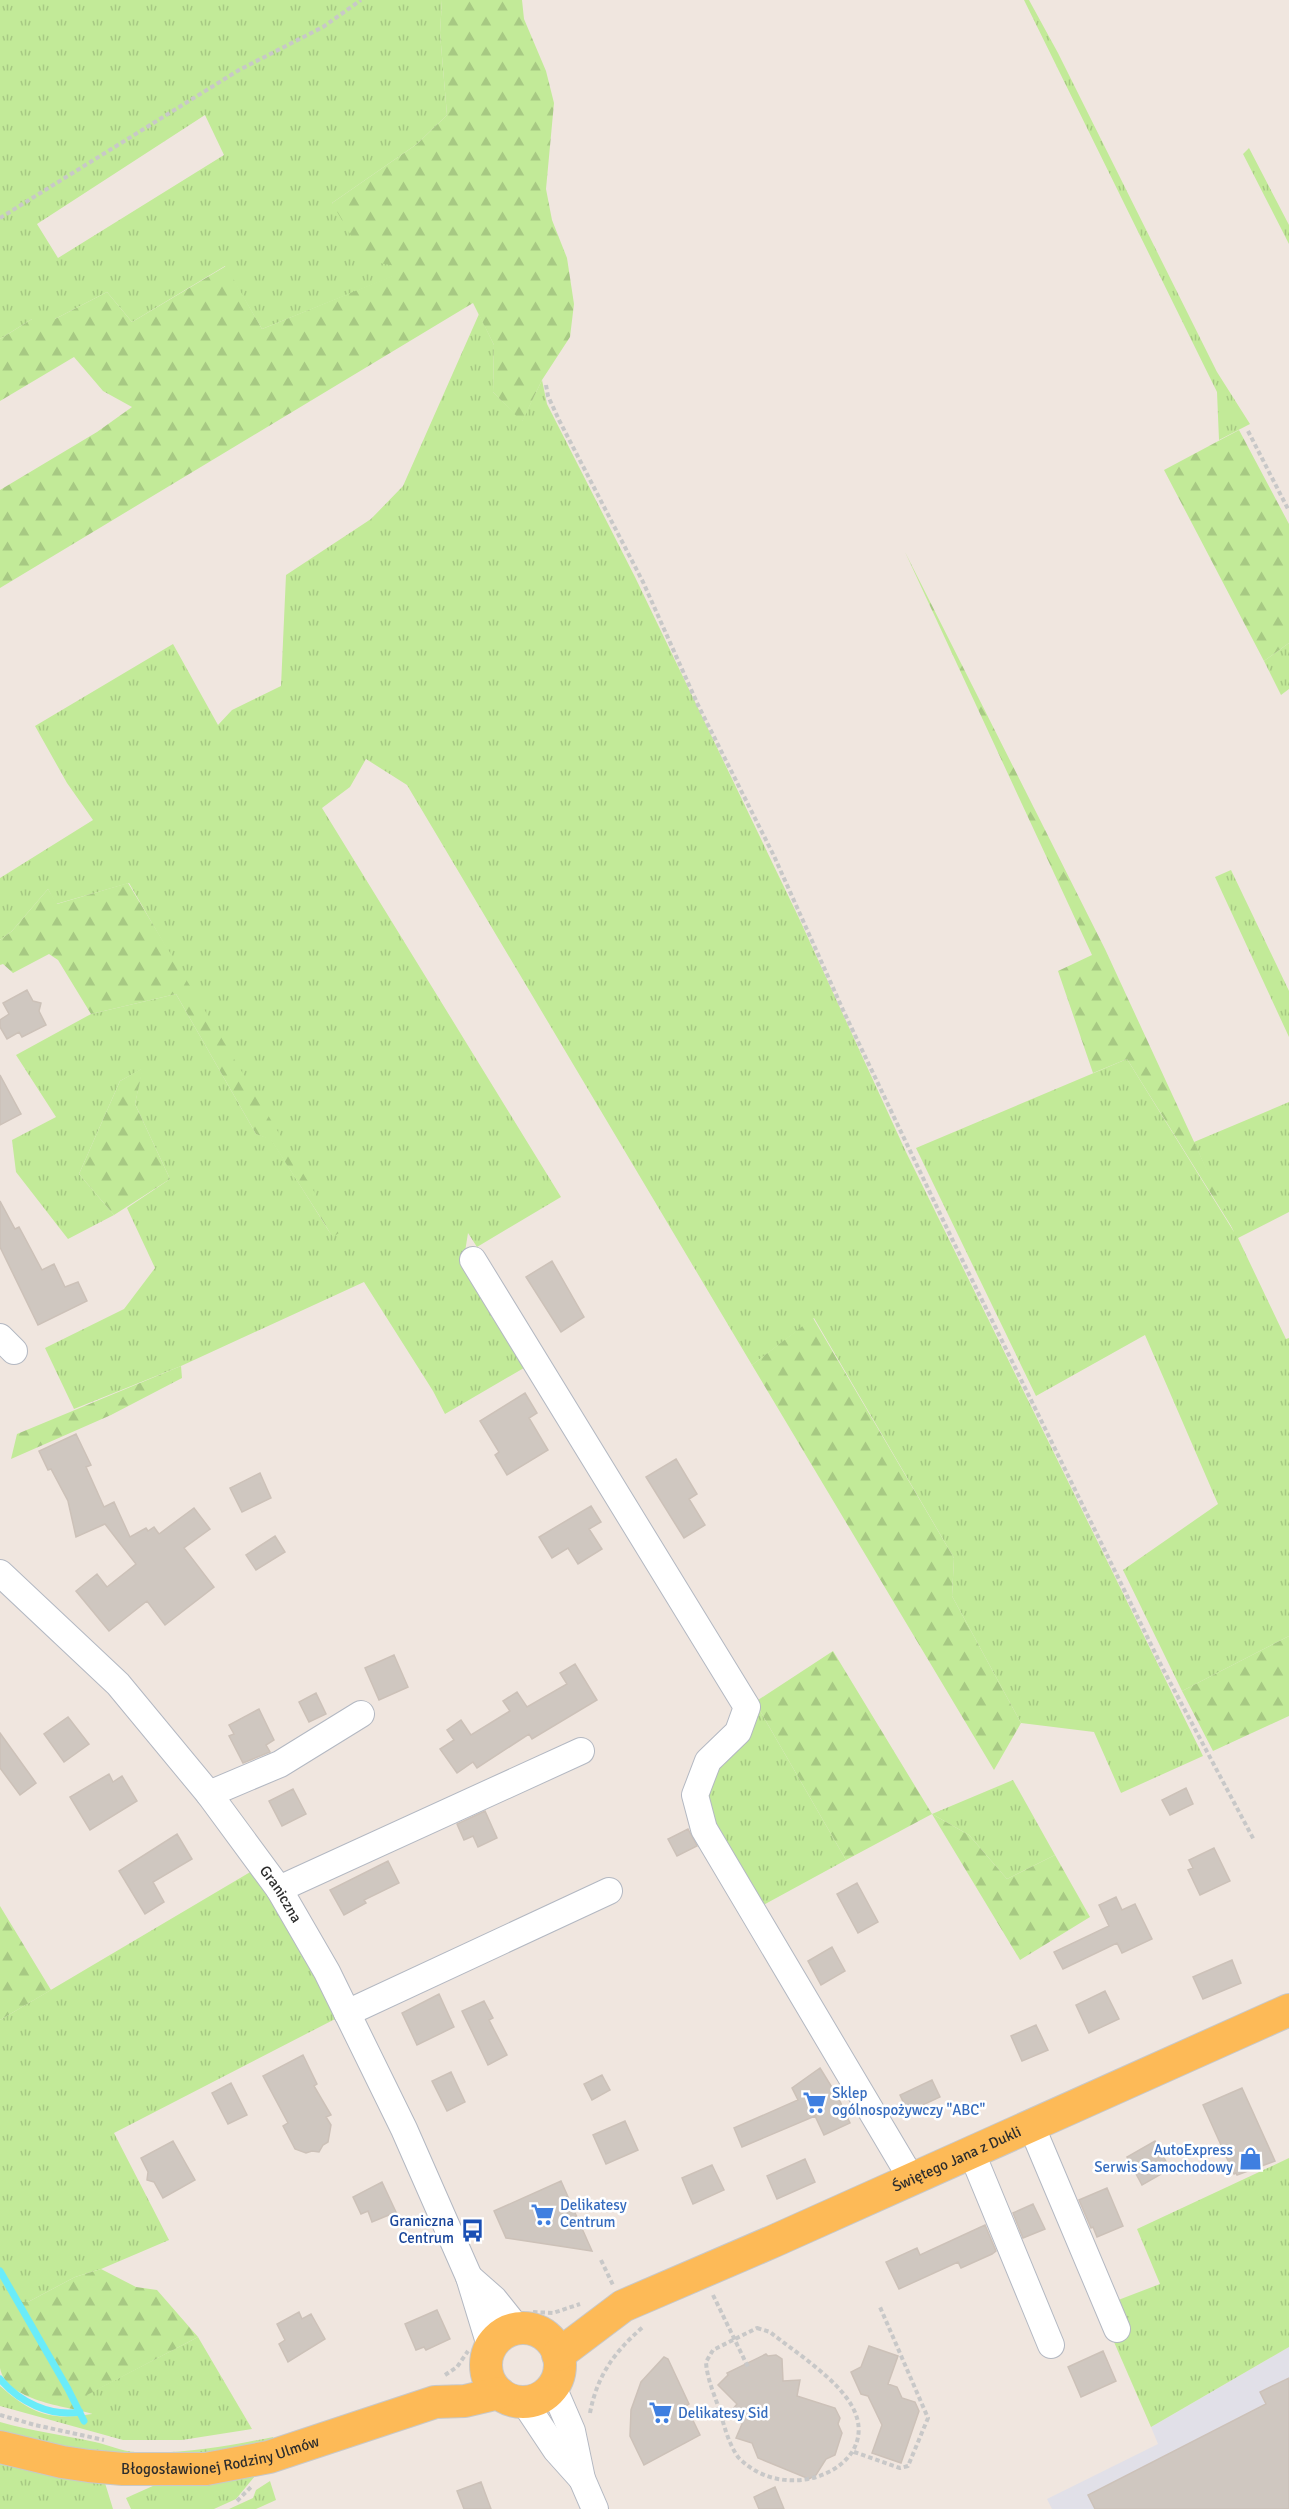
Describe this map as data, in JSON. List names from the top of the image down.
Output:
{
  "streets": {
    "main road": ["Świętego Jana z Dukli", "Błogosławionej Rodziny Ulmów"],
    "street": ["Graniczna"]
  },
  "crossings": [
    ["Graniczna", "Świętego Jana z Dukli"],
    ["Graniczna", "Błogosławionej Rodziny Ulmów"],
    ["Świętego Jana z Dukli", "Błogosławionej Rodziny Ulmów"]
  ],
  "places": {
    "supermarket": ["Sklep ogólnospożywczy \"ABC\"", "Delikatesy Centrum", "Delikatesy Sid"],
    "shop": ["AutoExpress Serwis Samochodowy"],
    "bus stop": ["Graniczna Centrum"]
  }
}
